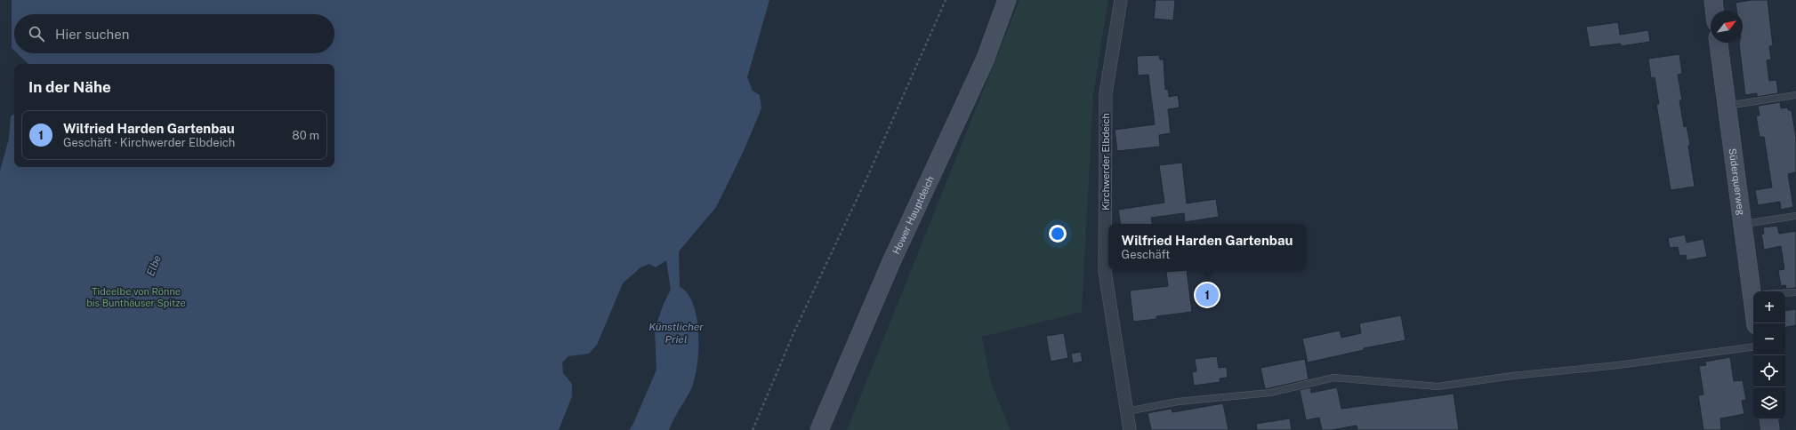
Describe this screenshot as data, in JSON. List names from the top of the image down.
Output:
{
  "streets": {
    "street": ["Kirchwerder Elbdeich", "Süderquerweg", "Hower Hauptdeich"]
  },
  "water": ["Elbe", "Künstlicher Priel"],
  "parks": ["Tideelbe von Rönne bis Bunthäuser Spitze"],
  "north": "top right",
  "page": {
    "search": "Hier suchen",
    "heading": "In der Nähe",
    "list": [
      {
        "mark": "1",
        "name": "Wilfried Harden Gartenbau",
        "note": "Geschäft · Kirchwerder Elbdeich",
        "value": "80 m"
      }
    ],
    "popup": ["Wilfried Harden Gartenbau", "Geschäft"],
    "pins": "1",
    "map_buttons": ["+", "−"]
  }
}
